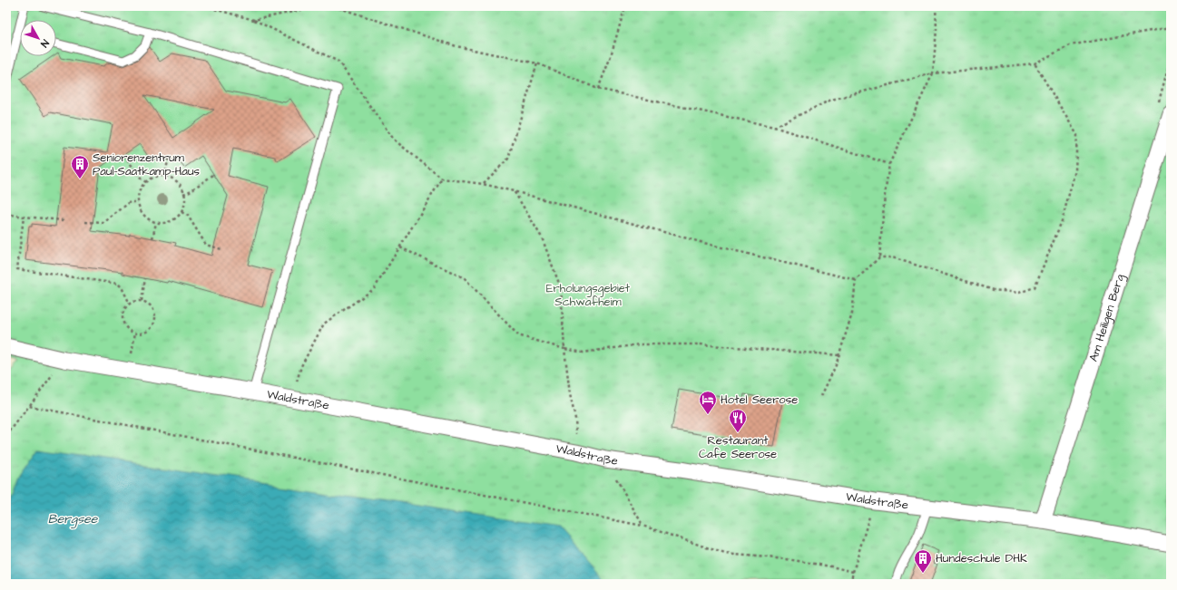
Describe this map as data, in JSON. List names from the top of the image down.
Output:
{
  "streets": {
    "street": ["Am Heiligen Berg", "Waldstraße"]
  },
  "crossings": [
    ["Am Heiligen Berg", "Waldstraße"]
  ],
  "water": ["Bergsee"],
  "parks": ["Erholungsgebiet Schwafheim"],
  "places": {
    "building": ["Seniorenzentrum Paul-Saatkamp-Haus", "Hundeschule DHK"],
    "hotel": ["Hotel Seerose"],
    "restaurant": ["Restaurant Cafe Seerose"]
  },
  "north": "bottom right"
}
